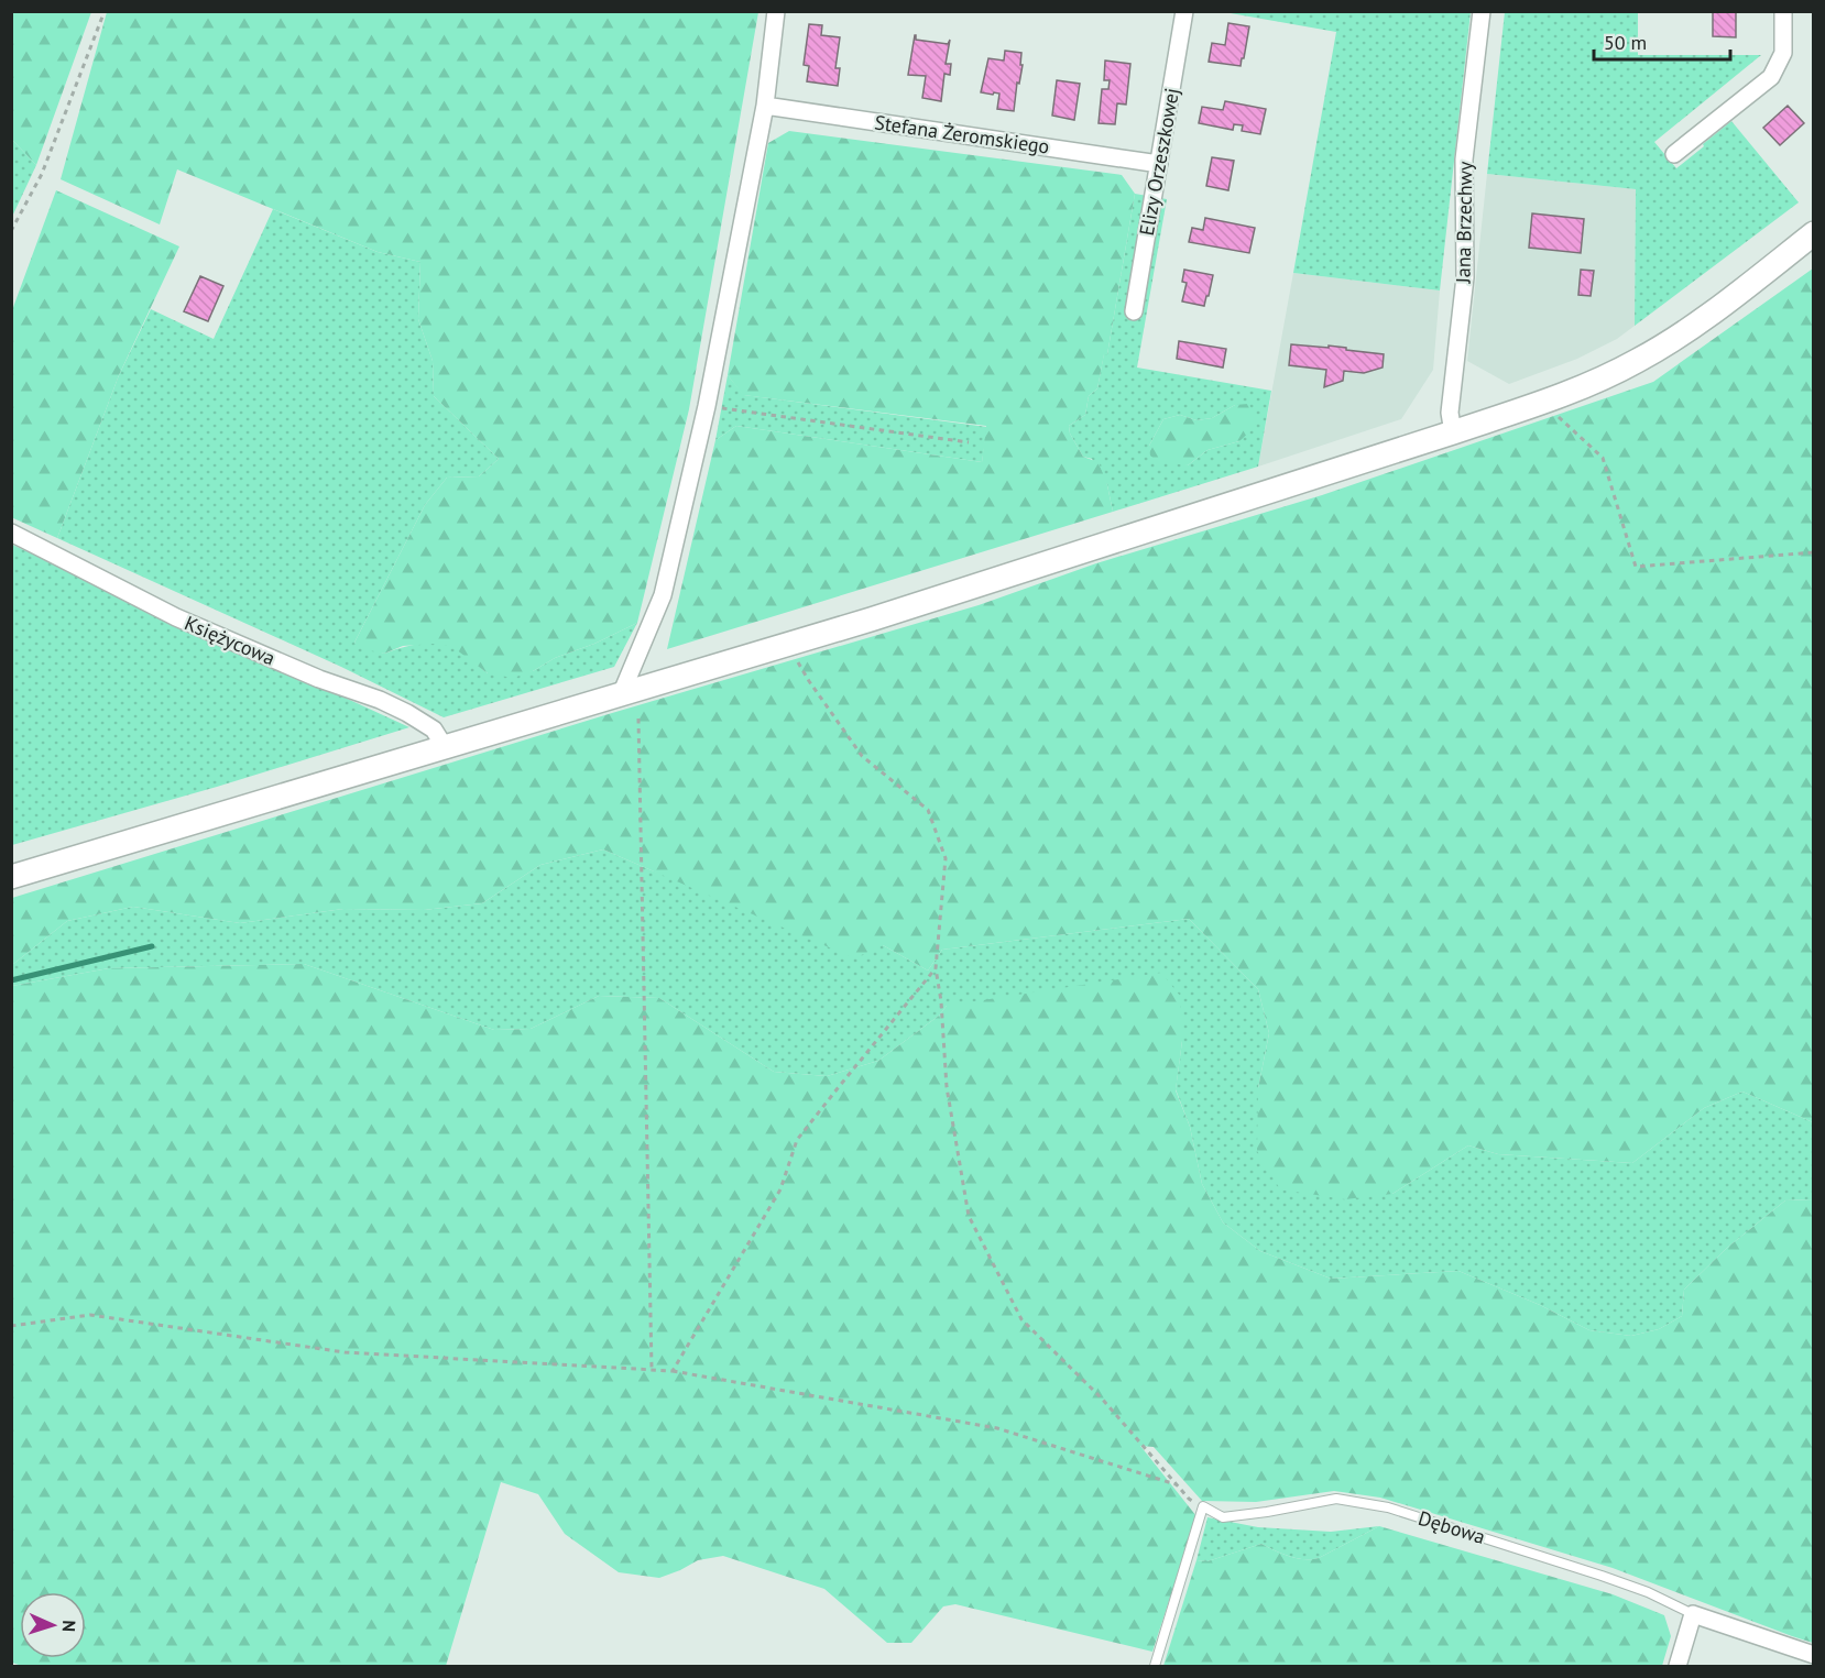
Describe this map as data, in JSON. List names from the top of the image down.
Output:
{
  "streets": {
    "street": [
      "Stefana Żeromskiego",
      "Elizy Orzeszkowej",
      "Jana Brzechwy",
      "Księżycowa",
      "Dębowa"
    ]
  },
  "crossings": [
    ["Stefana Żeromskiego", "Elizy Orzeszkowej"]
  ],
  "scale_bar": "50 m",
  "north": "right"
}
